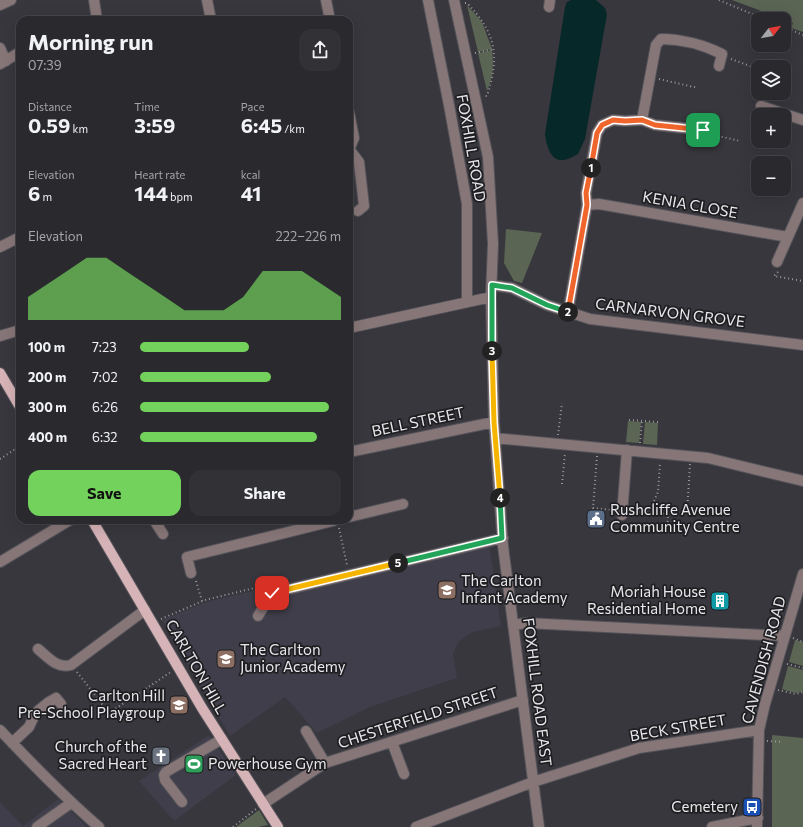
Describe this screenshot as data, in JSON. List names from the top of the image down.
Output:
{
  "streets": {
    "main road": ["CARLTON HILL"],
    "street": [
      "FOXHILL ROAD",
      "KENIA CLOSE",
      "CARNARVON GROVE",
      "BELL STREET",
      "CAVENDISH ROAD",
      "FOXHILL ROAD EAST",
      "CHESTERFIELD STREET",
      "BECK STREET"
    ]
  },
  "crossings": [
    ["CARNARVON GROVE", "FOXHILL ROAD EAST"],
    ["BELL STREET", "FOXHILL ROAD EAST"],
    ["CAVENDISH ROAD", "BECK STREET"],
    ["CARLTON HILL", "CHESTERFIELD STREET"],
    ["FOXHILL ROAD EAST", "CHESTERFIELD STREET"],
    ["FOXHILL ROAD EAST", "BECK STREET"]
  ],
  "places": {
    "public building": ["Rushcliffe Avenue Community Centre"],
    "school or university": ["The Carlton Infant Academy", "The Carlton Junior Academy", "Carlton Hill Pre-School Playgroup"],
    "building": ["Moriah House Residential Home"],
    "church": ["Church of the Sacred Heart"],
    "sports": ["Powerhouse Gym"],
    "bus stop": ["Cemetery"]
  },
  "north": "top right",
  "page": {
    "map_buttons": ["+", "−"],
    "heading": ["Morning run", "07:39"],
    "stats": [
      ["Distance", "0.59 km"],
      ["Time", "3:59"],
      ["Pace", "6:45 /km"],
      ["Elevation", "6 m"],
      ["Heart rate", "144 bpm"],
      ["kcal", "41"]
    ],
    "pins": [
      "1",
      "2",
      "3",
      "4",
      "5"
    ],
    "chart": ["Elevation", "222–226 m"],
    "list": [
      {
        "name": "100 m",
        "note": "7:23"
      },
      {
        "name": "200 m",
        "note": "7:02"
      },
      {
        "name": "300 m",
        "note": "6:26"
      },
      {
        "name": "400 m",
        "note": "6:32"
      }
    ],
    "buttons": ["Save", "Share"]
  }
}
